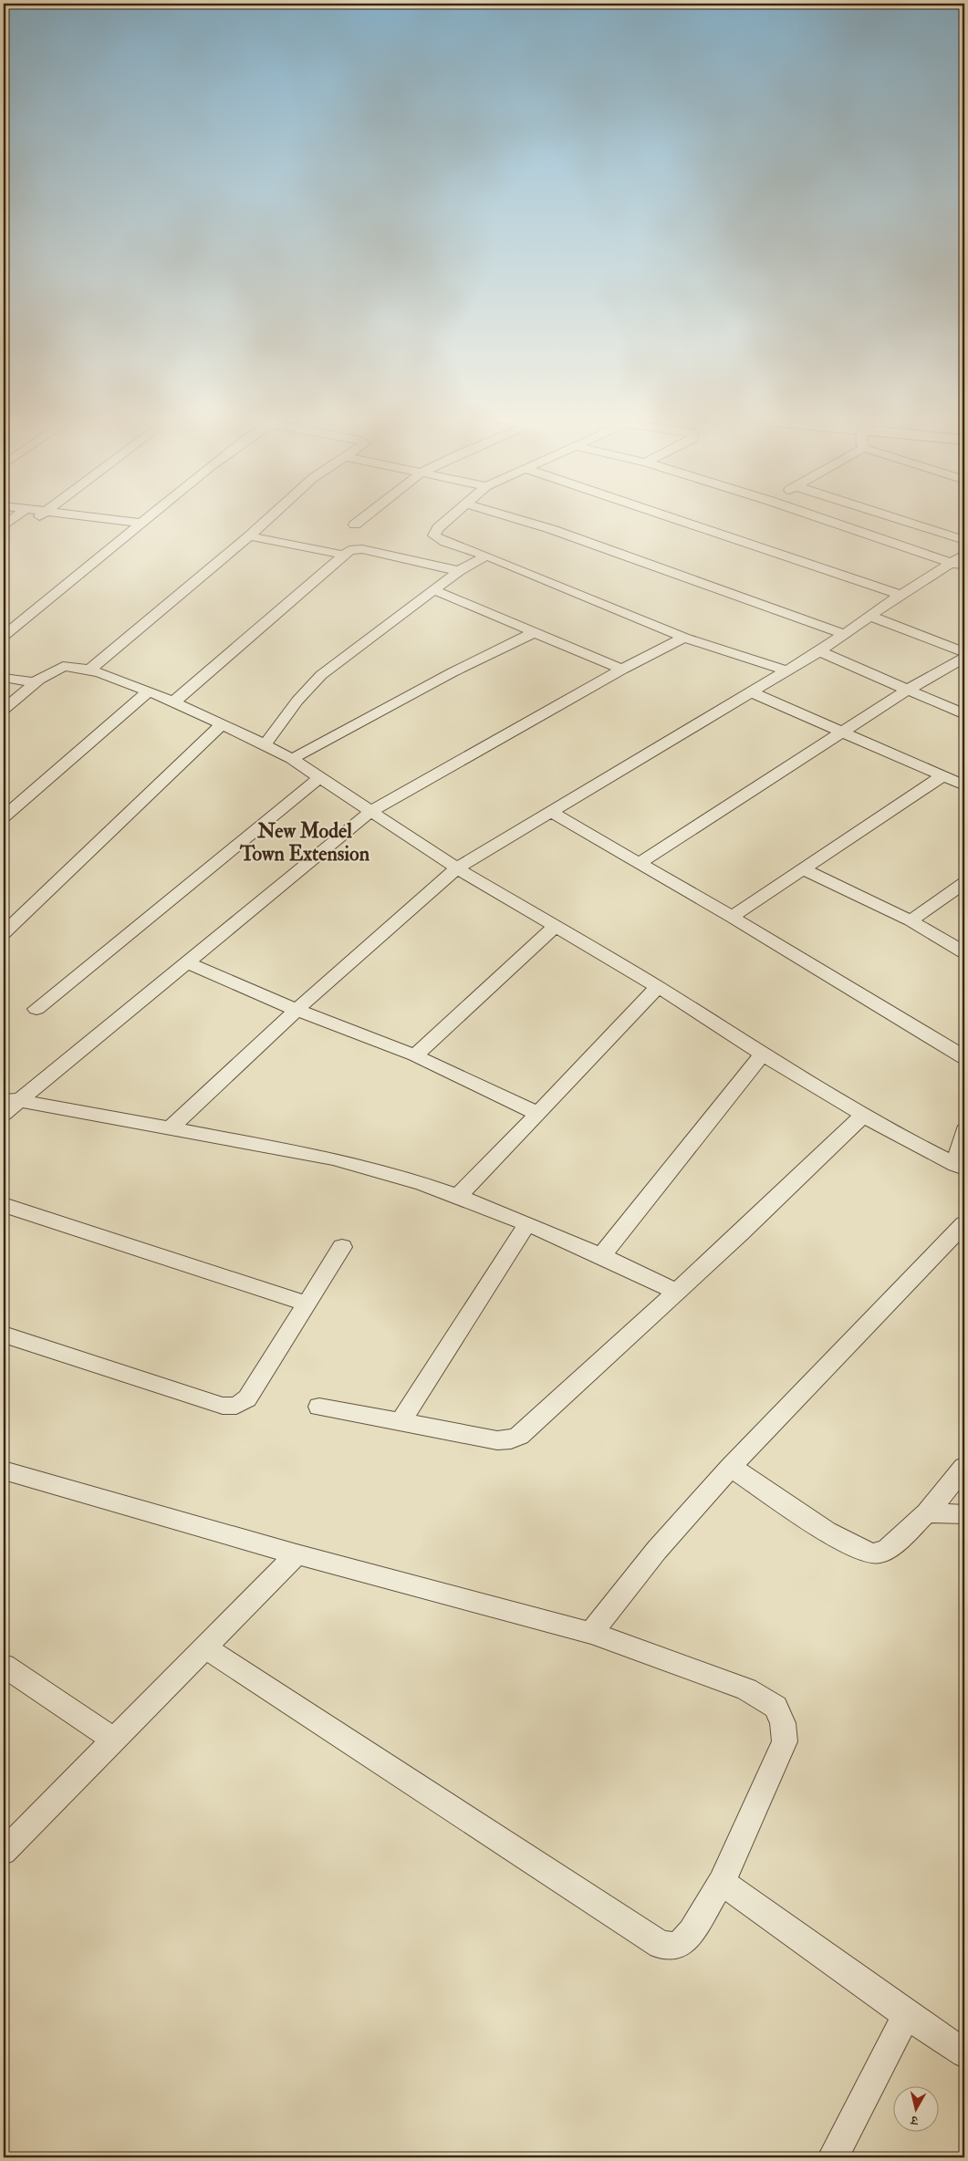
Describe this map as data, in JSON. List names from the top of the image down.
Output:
{
  "districts": ["New Model Town Extension"],
  "north": "bottom"
}
